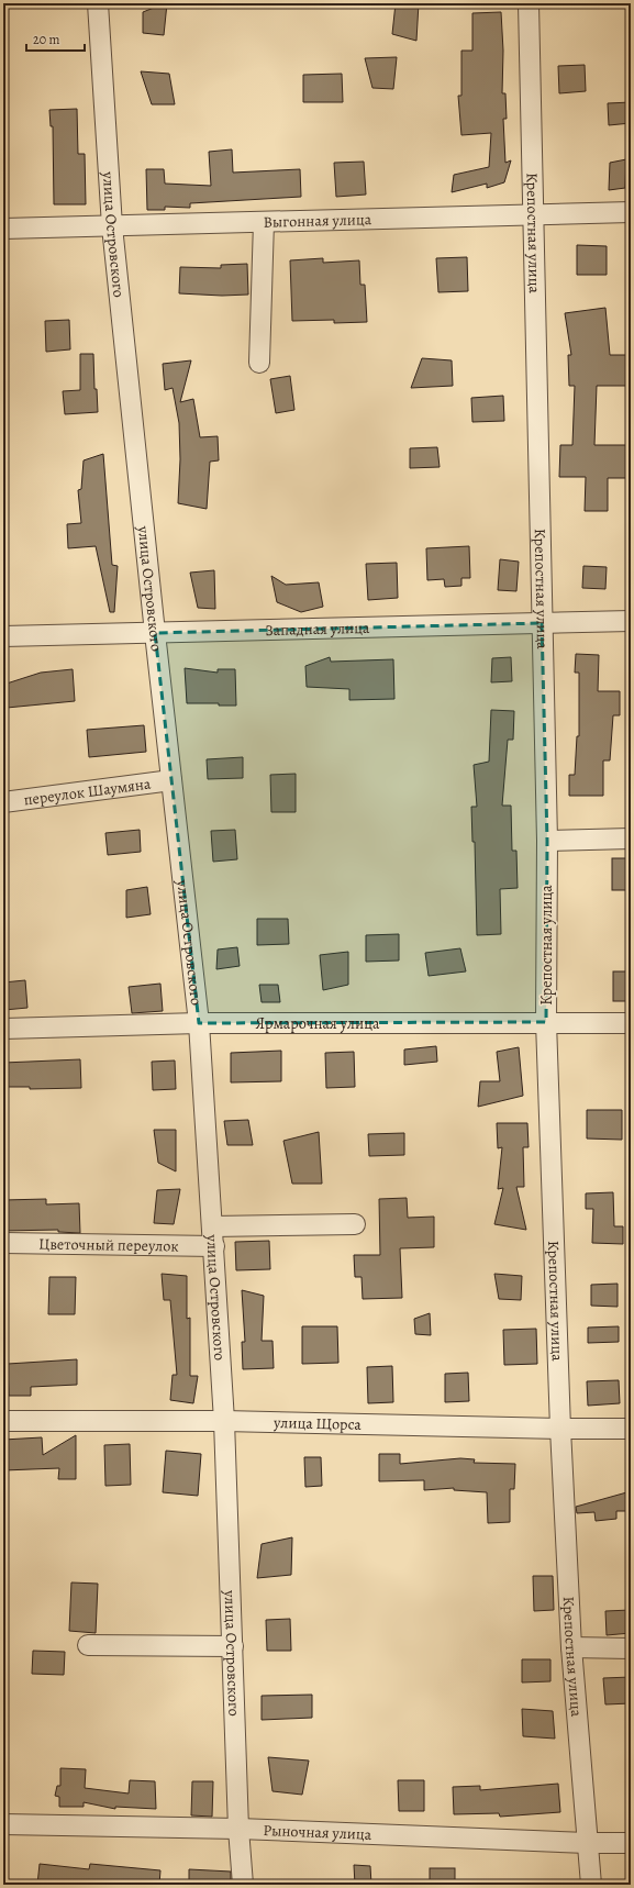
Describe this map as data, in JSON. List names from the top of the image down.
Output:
{
  "streets": {
    "street": [
      "Выгонная улица",
      "Крепостная улица",
      "улица Островского",
      "Западная улица",
      "переулок Шаумяна",
      "Ярмарочная улица",
      "Цветочный переулок",
      "улица Щорса",
      "Рыночная улица"
    ]
  },
  "crossings": [
    ["Выгонная улица", "Крепостная улица"],
    ["Выгонная улица", "улица Островского"],
    ["Крепостная улица", "Западная улица"],
    ["Крепостная улица", "Ярмарочная улица"],
    ["Крепостная улица", "улица Щорса"],
    ["Крепостная улица", "Рыночная улица"],
    ["улица Островского", "Западная улица"],
    ["улица Островского", "переулок Шаумяна"],
    ["улица Островского", "Ярмарочная улица"],
    ["улица Островского", "Цветочный переулок"],
    ["улица Островского", "улица Щорса"],
    ["улица Островского", "Рыночная улица"]
  ],
  "scale_bar": "20 m"
}
